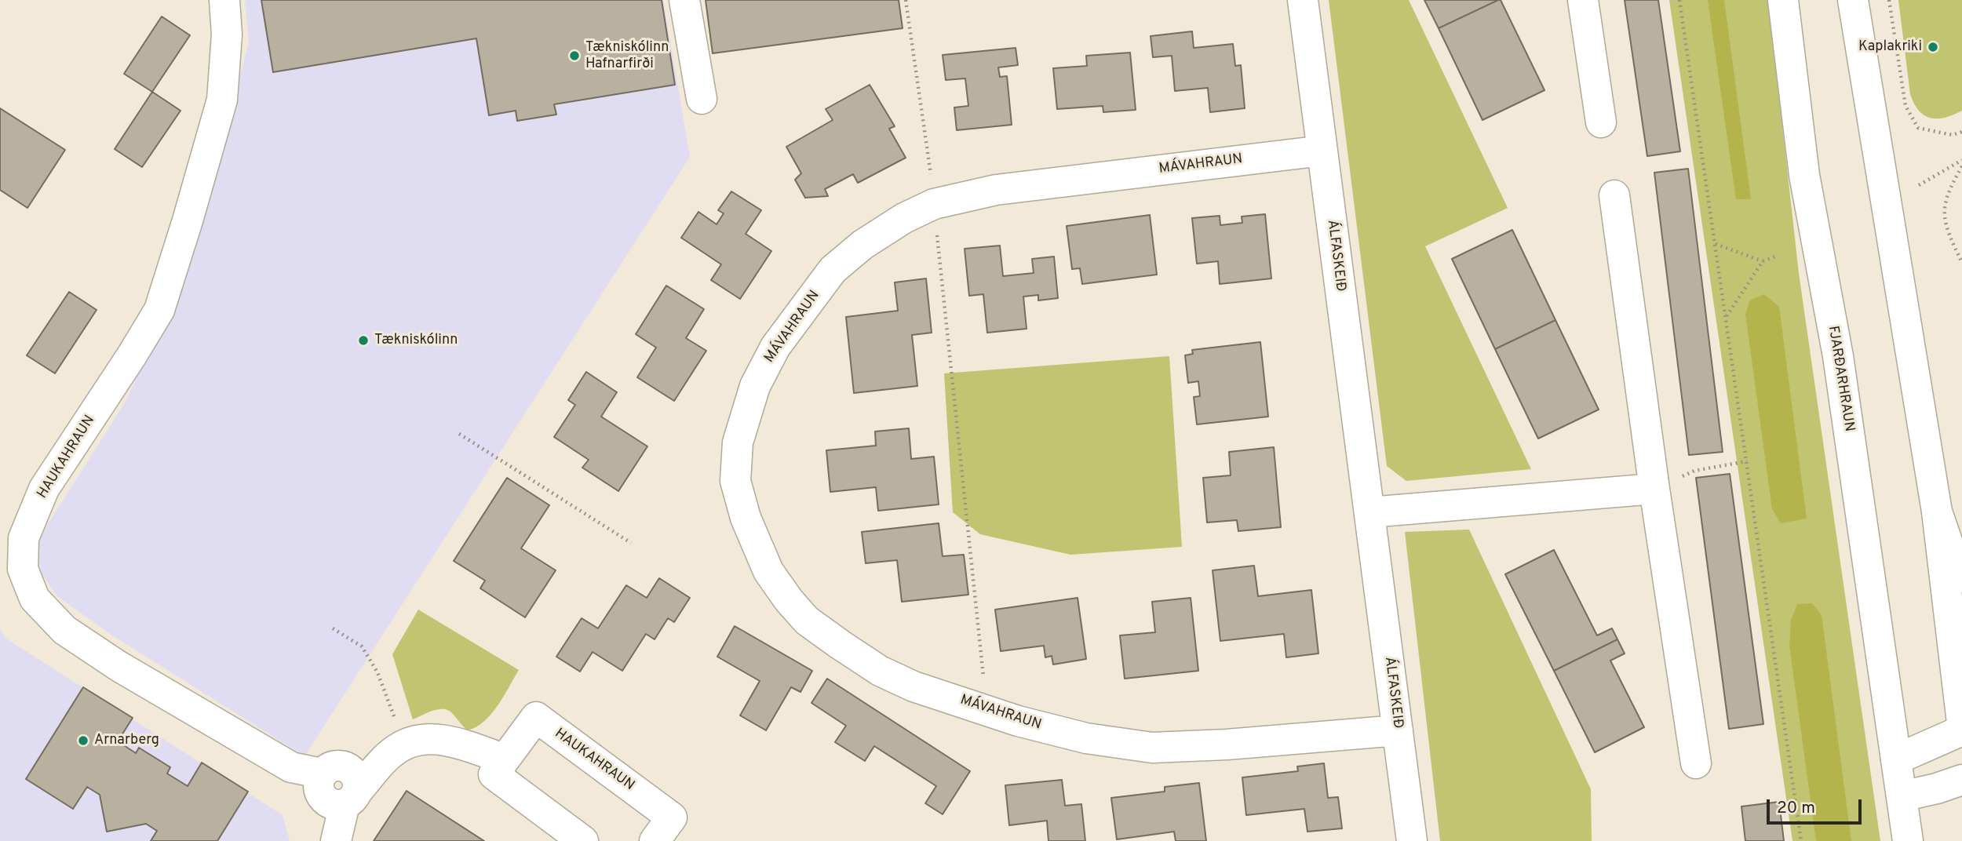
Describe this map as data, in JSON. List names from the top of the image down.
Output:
{
  "streets": {
    "main road": [
      "MÁVAHRAUN",
      "ÁLFASKEIÐ",
      "FJARÐARHRAUN",
      "HAUKAHRAUN"
    ]
  },
  "crossings": [
    ["MÁVAHRAUN", "ÁLFASKEIÐ"]
  ],
  "places": [
    "Kaplakriki",
    "Tækniskólinn Hafnarfirði",
    "Tækniskólinn",
    "Arnarberg"
  ],
  "scale_bar": "20 m"
}
